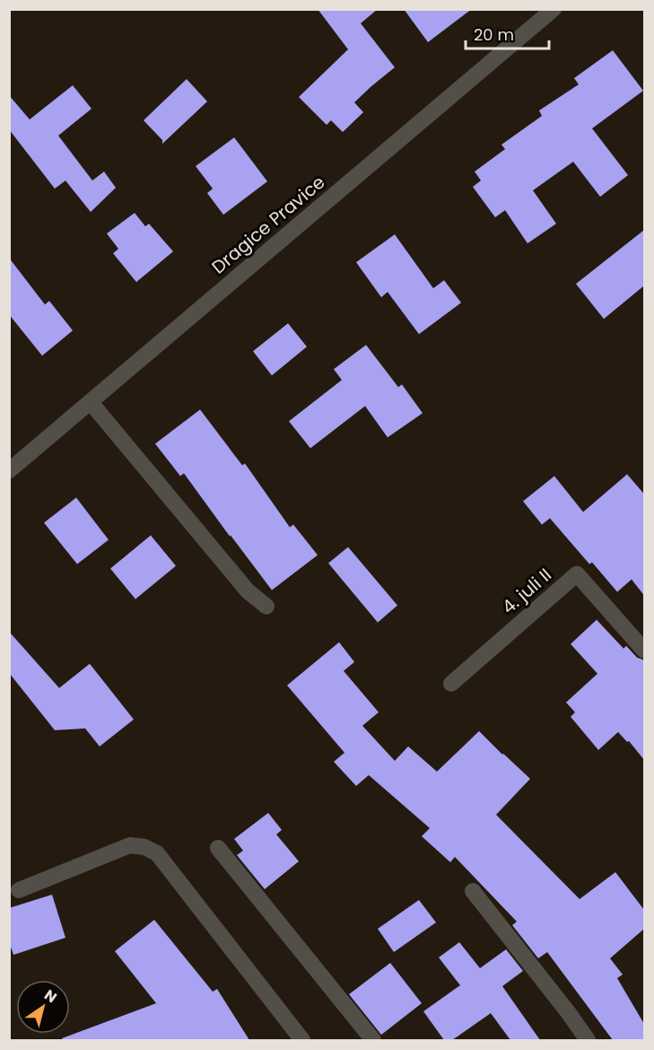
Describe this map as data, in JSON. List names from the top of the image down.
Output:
{
  "streets": {
    "street": ["Dragice Pravice", "4. juli II"]
  },
  "scale_bar": "20 m",
  "north": "top right"
}
